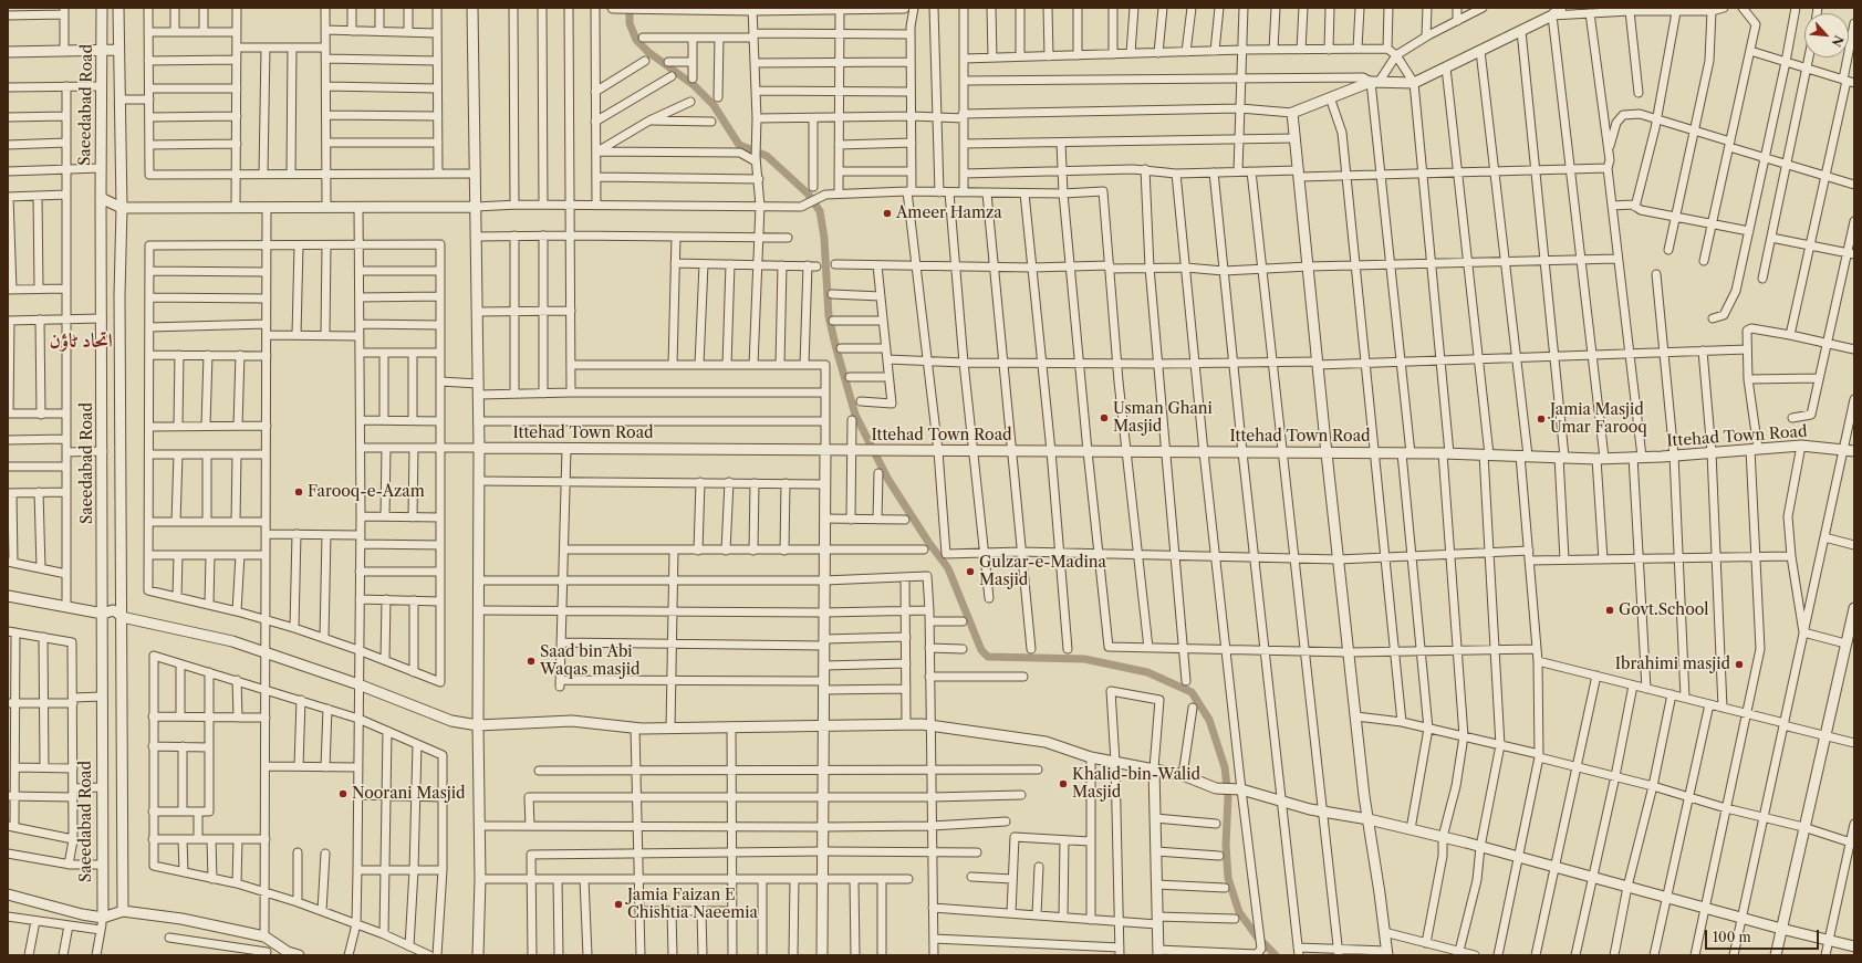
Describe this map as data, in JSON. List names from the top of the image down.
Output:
{
  "streets": {
    "street": ["Saeedabad Road", "Ittehad Town Road"]
  },
  "districts": ["اتحاد ٹاؤن"],
  "places": [
    "Ameer Hamza",
    "Usman Ghani Masjid",
    "Jamia Masjid Umar Farooq",
    "Farooq-e-Azam",
    "Gulzar-e-Madina Masjid",
    "Govt.School",
    "Saad bin Abi Waqas masjid",
    "Ibrahimi masjid",
    "Khalid-bin-Walid Masjid",
    "Noorani Masjid",
    "Jamia Faizan E Chishtia Naeemia"
  ],
  "scale_bar": "100 m",
  "north": "bottom right"
}
